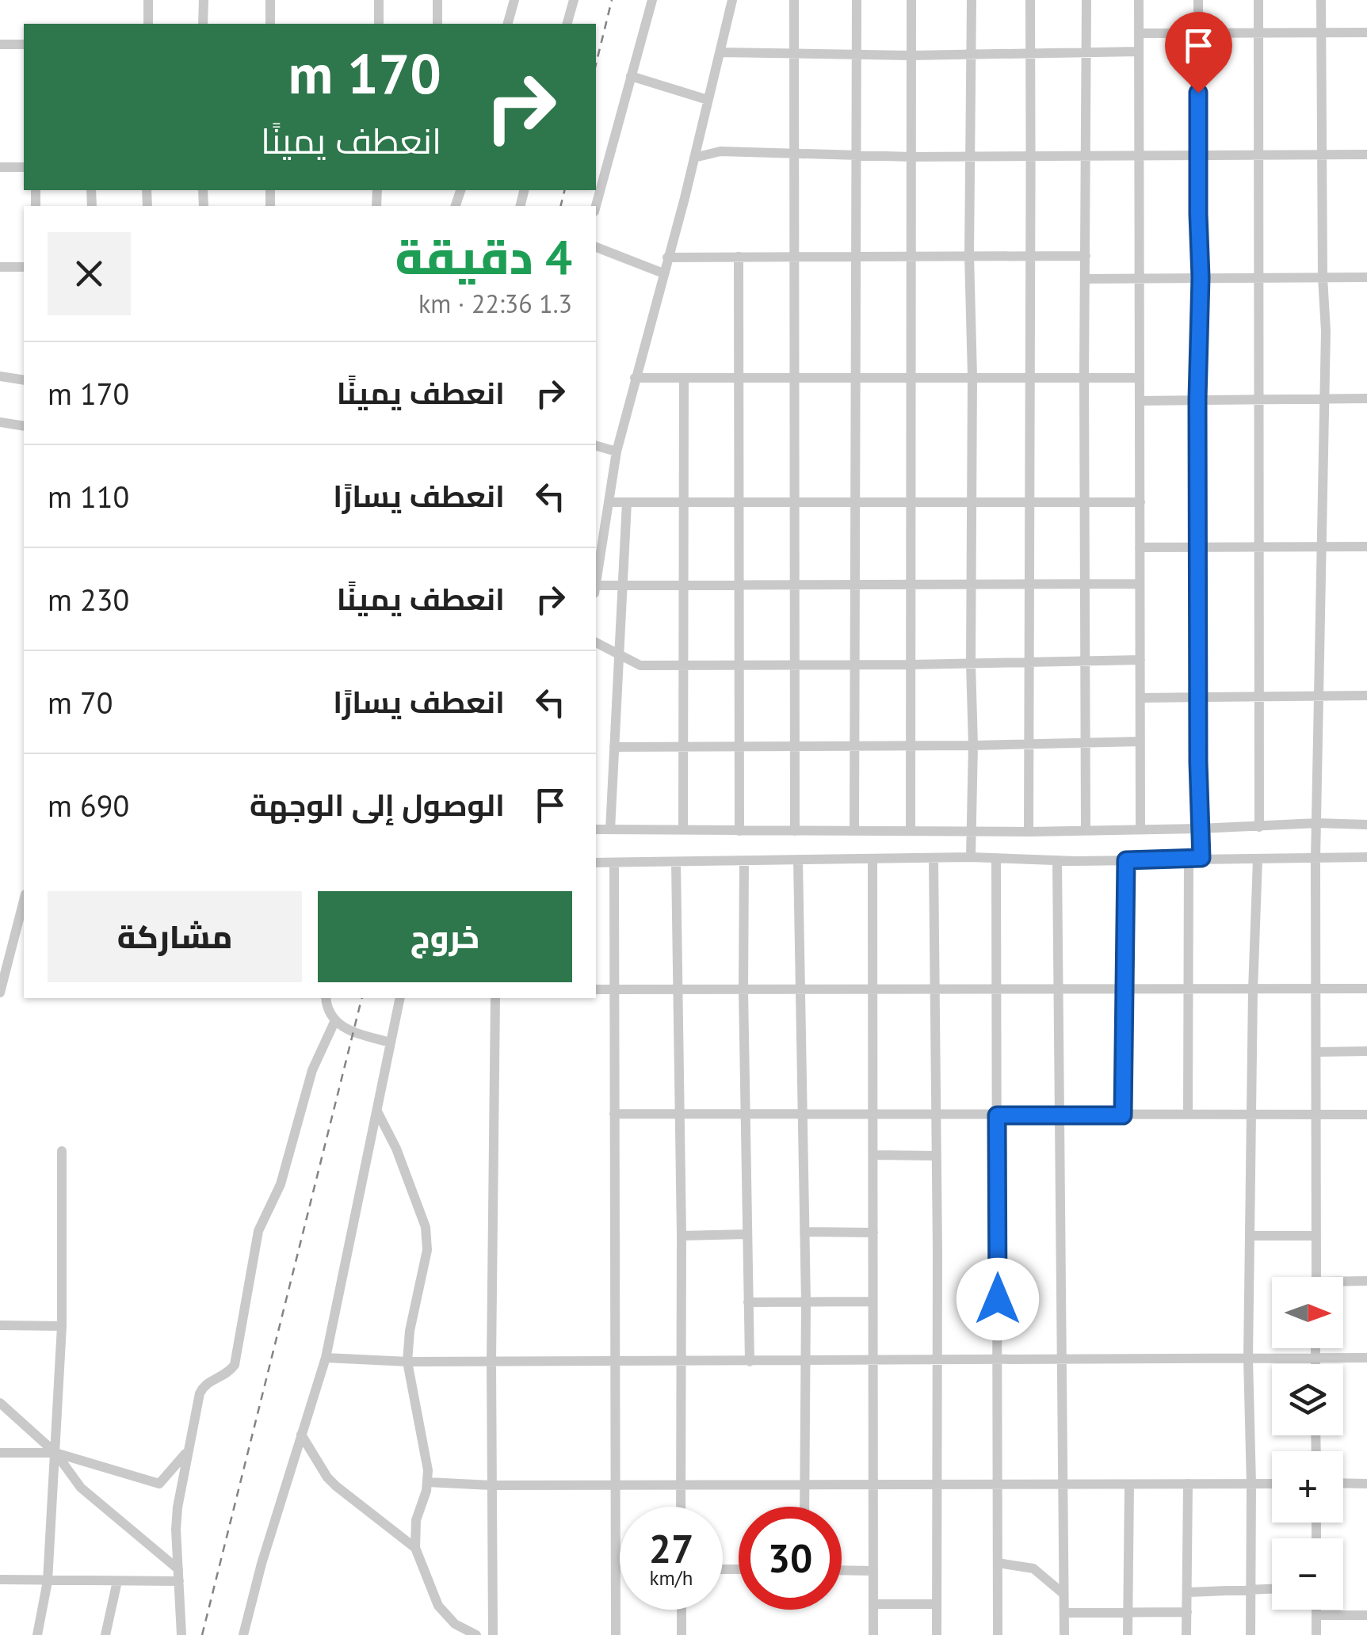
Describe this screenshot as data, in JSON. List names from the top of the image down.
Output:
{
  "north": "right",
  "page": {
    "turn": ["170 m", "انعطف يمينًا"],
    "heading": ["4 دقيقة", "1.3 km · 22:36"],
    "list": [
      {
        "name": "انعطف يمينًا",
        "value": "170 m"
      },
      {
        "name": "انعطف يسارًا",
        "value": "110 m"
      },
      {
        "name": "انعطف يمينًا",
        "value": "230 m"
      },
      {
        "name": "انعطف يسارًا",
        "value": "70 m"
      },
      {
        "name": "الوصول إلى الوجهة",
        "value": "690 m"
      }
    ],
    "buttons": ["خروج", "مشاركة"],
    "map_buttons": ["+", "−"],
    "speed": "27 km/h",
    "limit": "30"
  }
}
